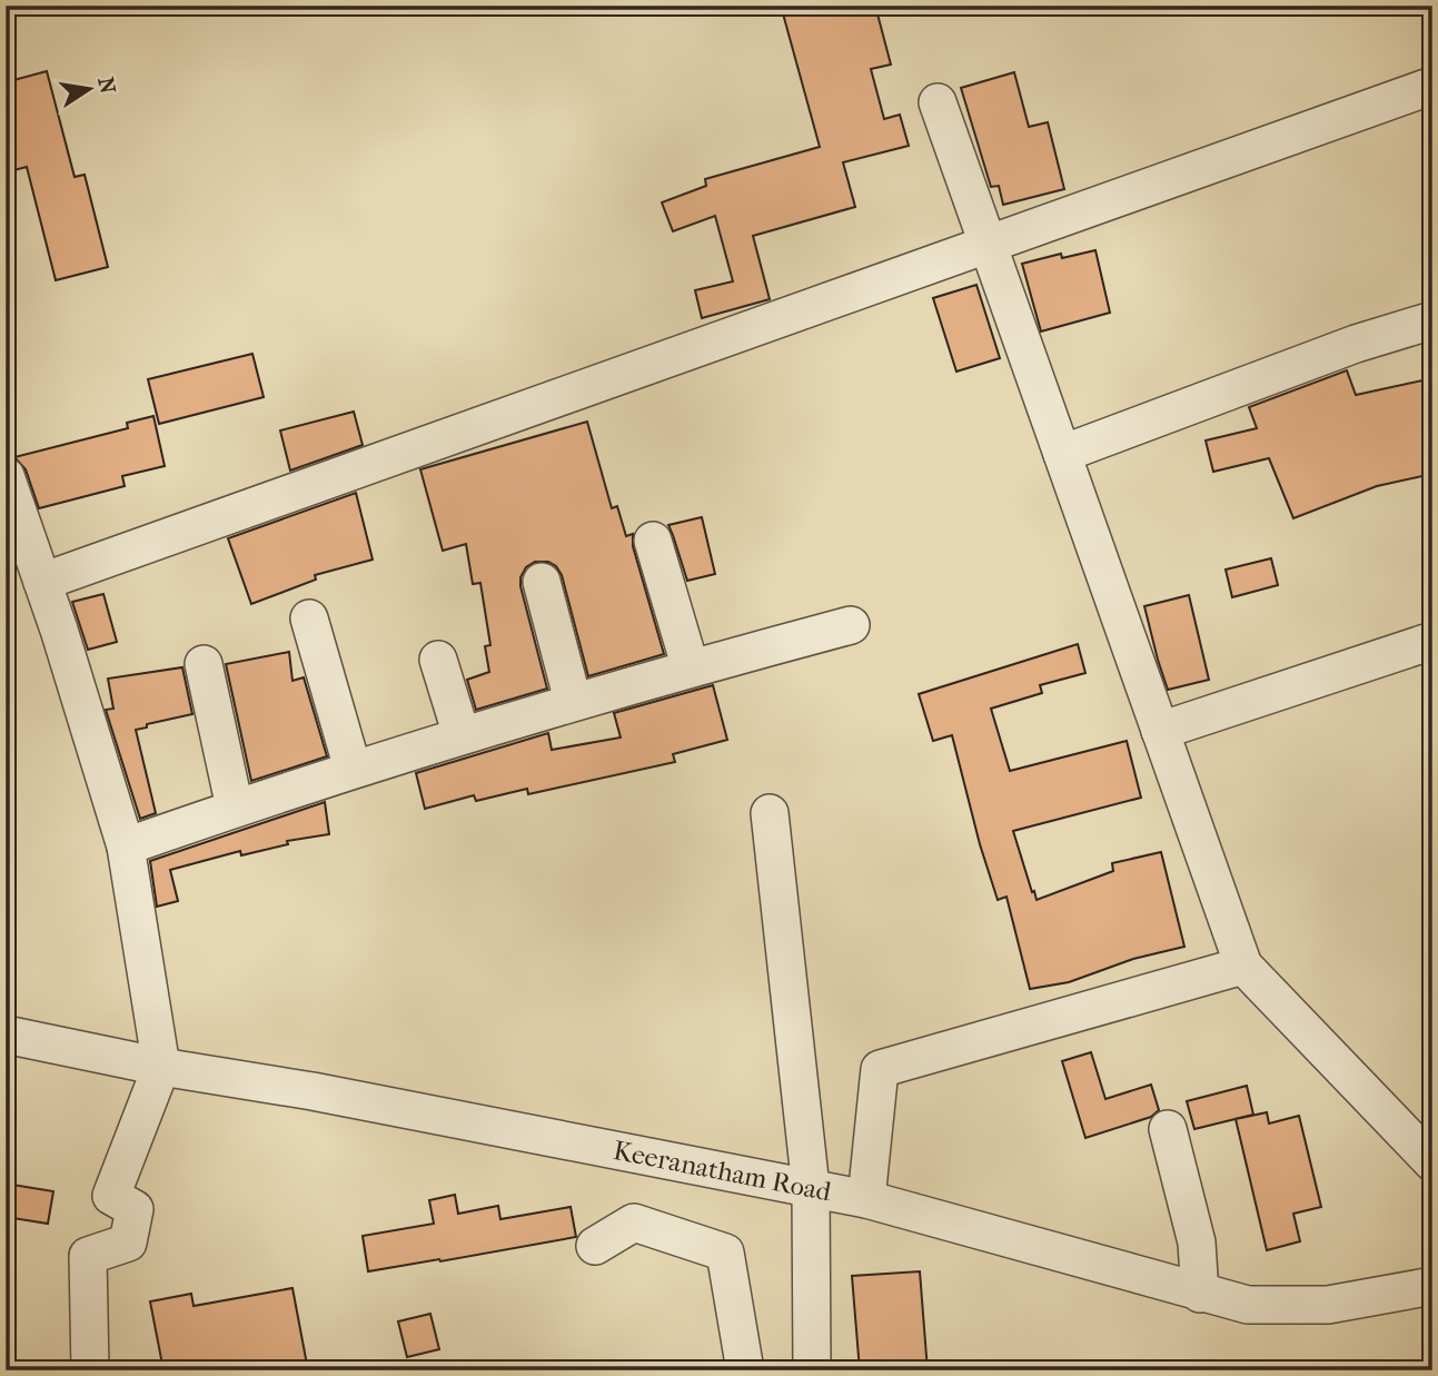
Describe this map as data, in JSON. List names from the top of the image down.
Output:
{
  "streets": {
    "street": ["Keeranatham Road"]
  },
  "north": "right"
}
